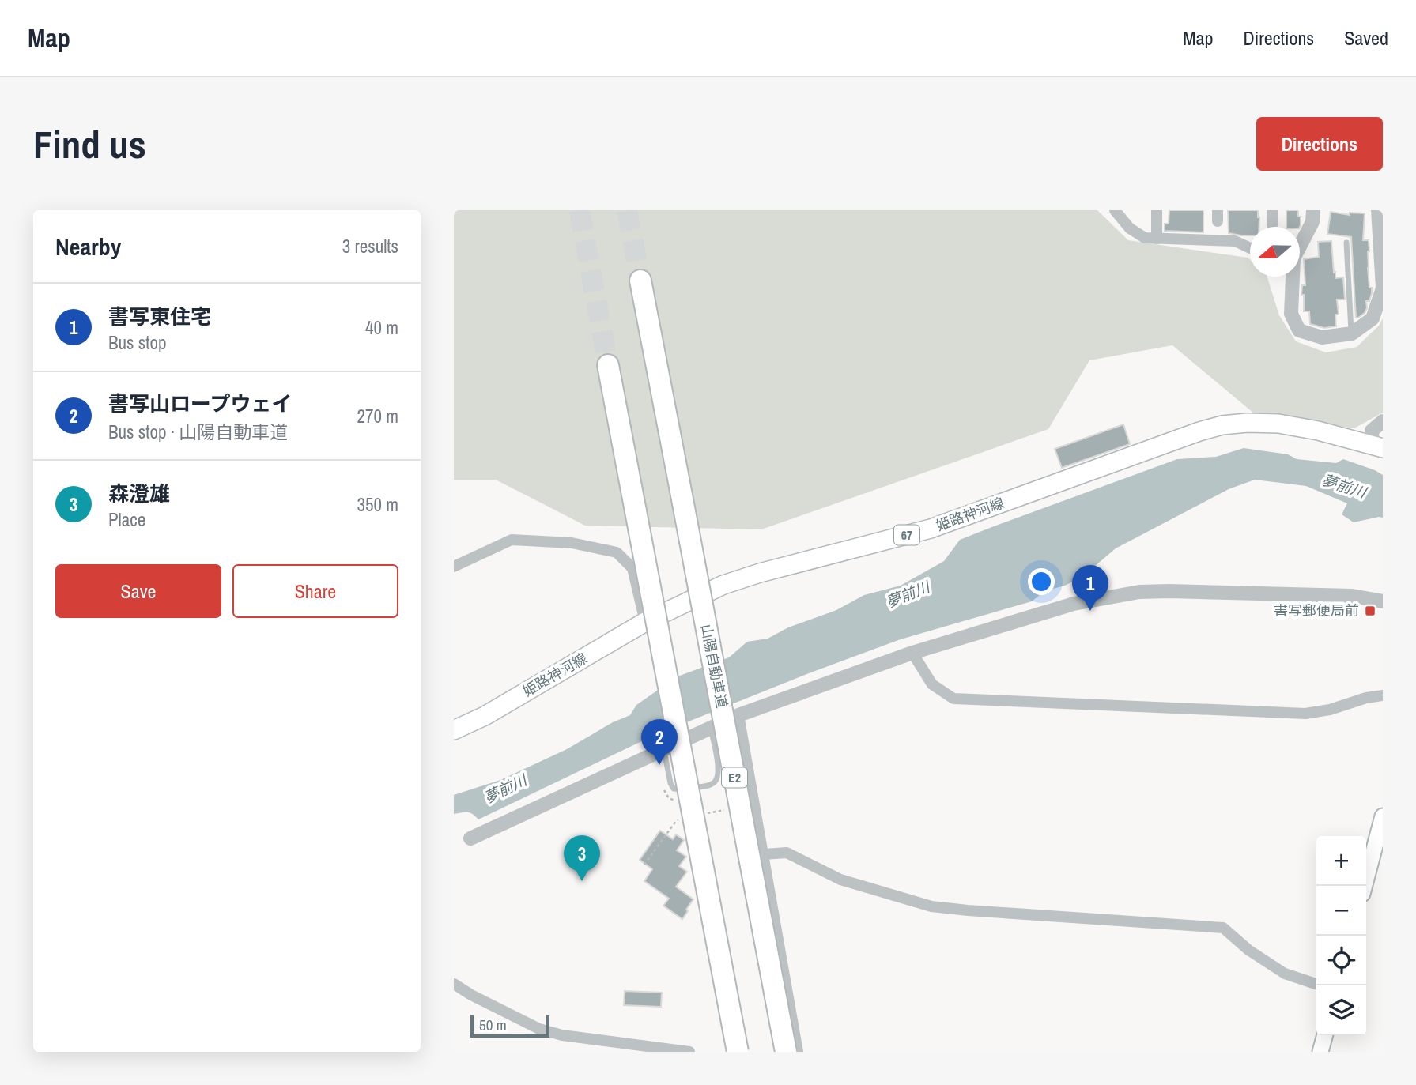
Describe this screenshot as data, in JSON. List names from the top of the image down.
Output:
{
  "streets": {
    "highway": ["山陽自動車道", "E2"],
    "main road": ["姫路神河線", "67"]
  },
  "water": ["夢前川"],
  "places": {
    "transit": ["書写郵便局前"]
  },
  "scale_bar": "50 m",
  "north": "left",
  "page": {
    "header": "Map",
    "nav": ["Map", "Directions", "Saved"],
    "buttons": [
      "Directions",
      ["Save", "Share"]
    ],
    "title": "Find us",
    "heading": ["Nearby", "3 results"],
    "list": [
      {
        "mark": "1",
        "name": "書写東住宅",
        "note": "Bus stop",
        "value": "40 m"
      },
      {
        "mark": "2",
        "name": "書写山ロープウェイ",
        "note": "Bus stop · 山陽自動車道",
        "value": "270 m"
      },
      {
        "mark": "3",
        "name": "森澄雄",
        "note": "Place",
        "value": "350 m"
      }
    ],
    "pins": ["1", "2", "3"],
    "map_buttons": ["+", "−"],
    "scale": "50 m"
  }
}
